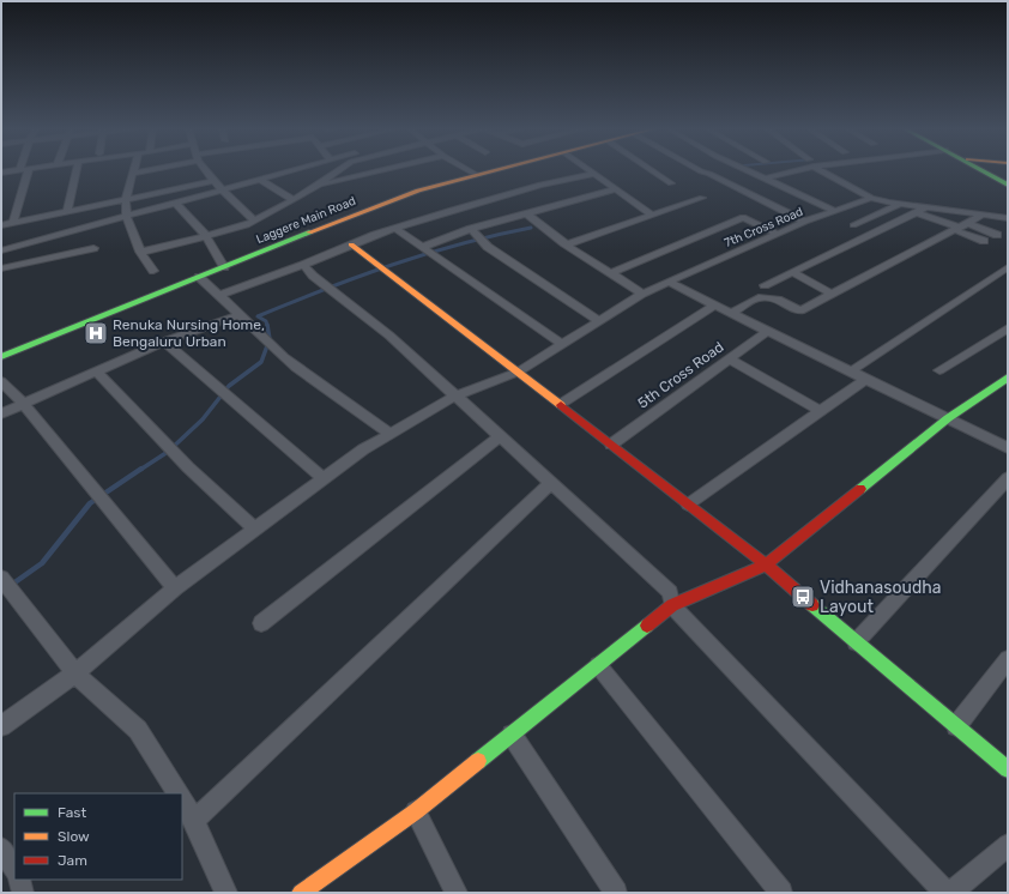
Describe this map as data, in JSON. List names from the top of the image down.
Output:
{
  "streets": {
    "street": ["Laggere Main Road", "7th Cross Road", "5th Cross Road"]
  },
  "places": {
    "hospital": ["Renuka Nursing Home, Bengaluru Urban"],
    "bus stop": ["Vidhanasoudha Layout"]
  },
  "legend": ["Fast", "Slow", "Jam"]
}
